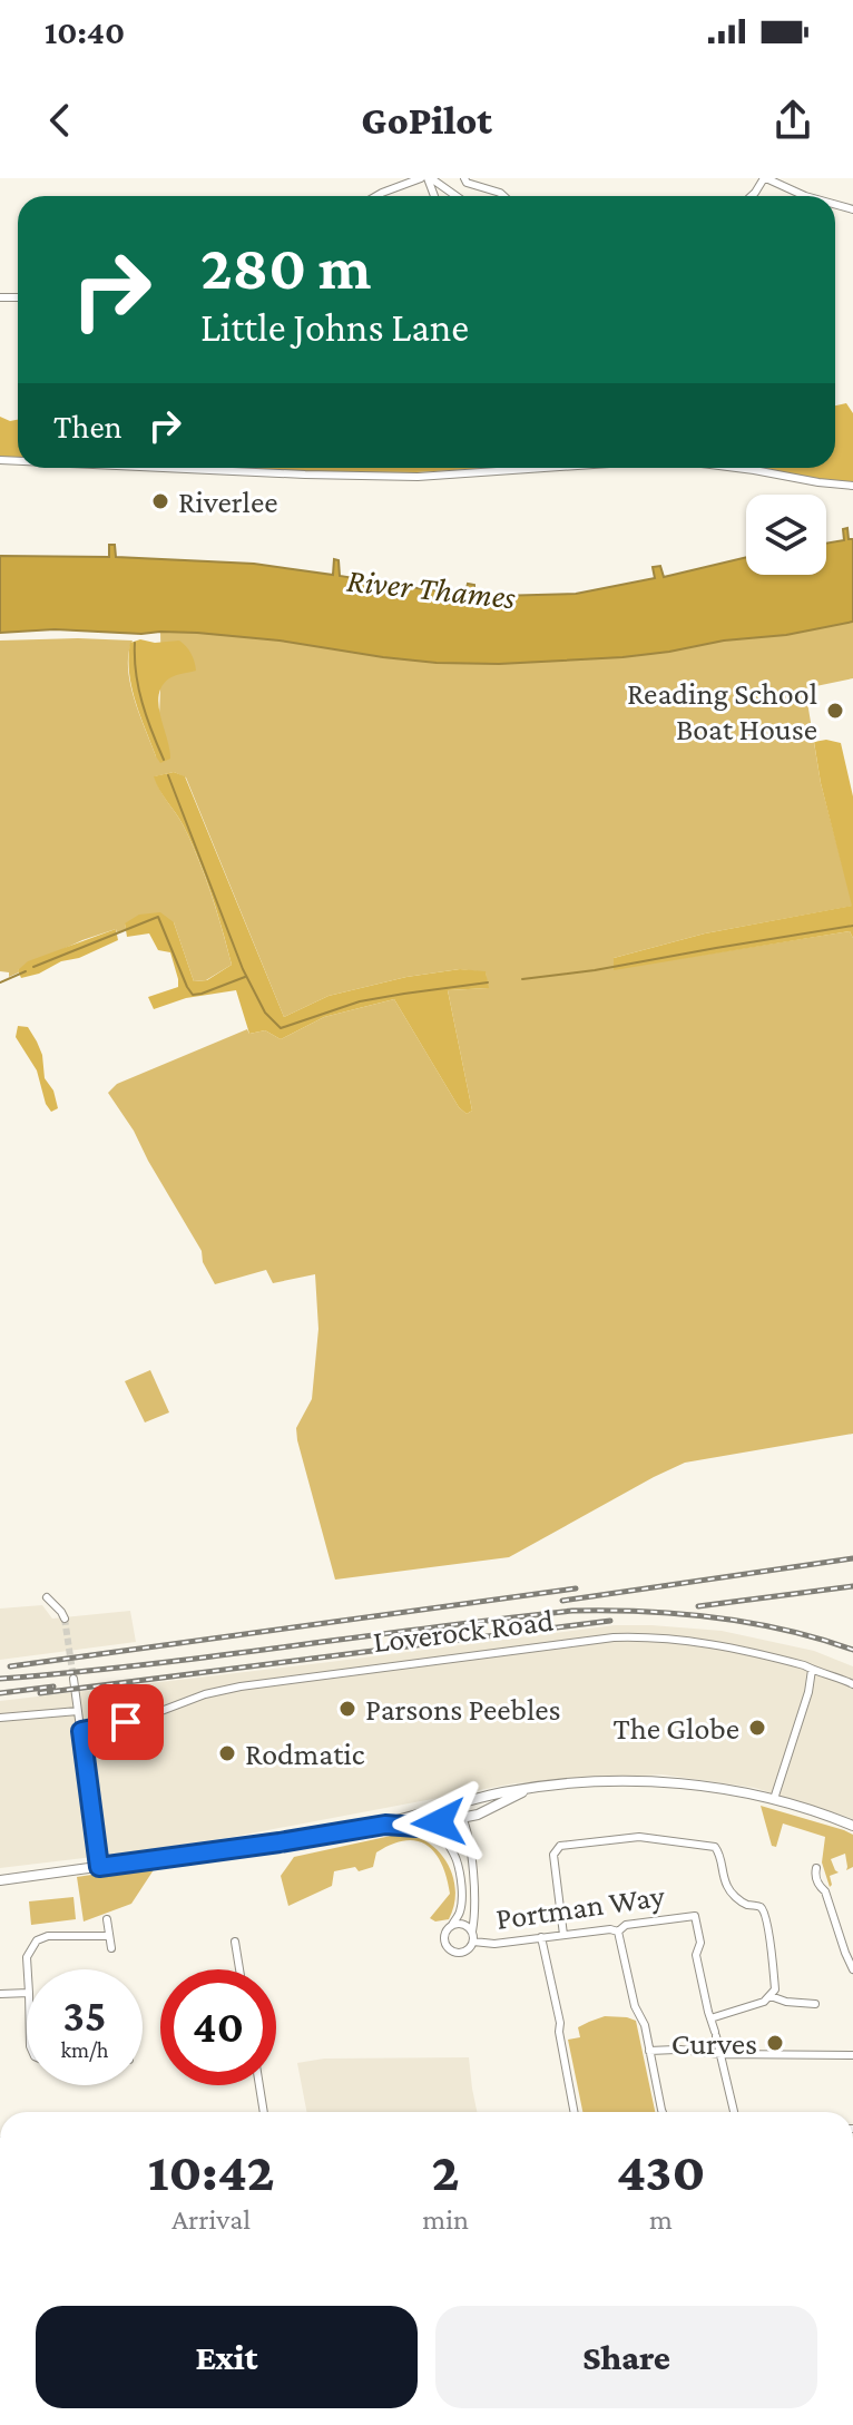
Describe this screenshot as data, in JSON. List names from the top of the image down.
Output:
{
  "streets": {
    "street": ["Loverock Road", "Portman Way"]
  },
  "water": ["River Thames"],
  "places": [
    "Riverlee",
    "Reading School Boat House",
    "Parsons Peebles",
    "The Globe",
    "Rodmatic",
    "Curves"
  ],
  "page": {
    "status": "10:40",
    "header": "GoPilot",
    "turn": ["280 m", "Little Johns Lane"],
    "then": "Then",
    "speed": "35 km/h",
    "limit": "40",
    "eta": [
      "10:42",
      "Arrival",
      "2",
      "min",
      "430",
      "m"
    ],
    "buttons": ["Exit", "Share"]
  }
}
